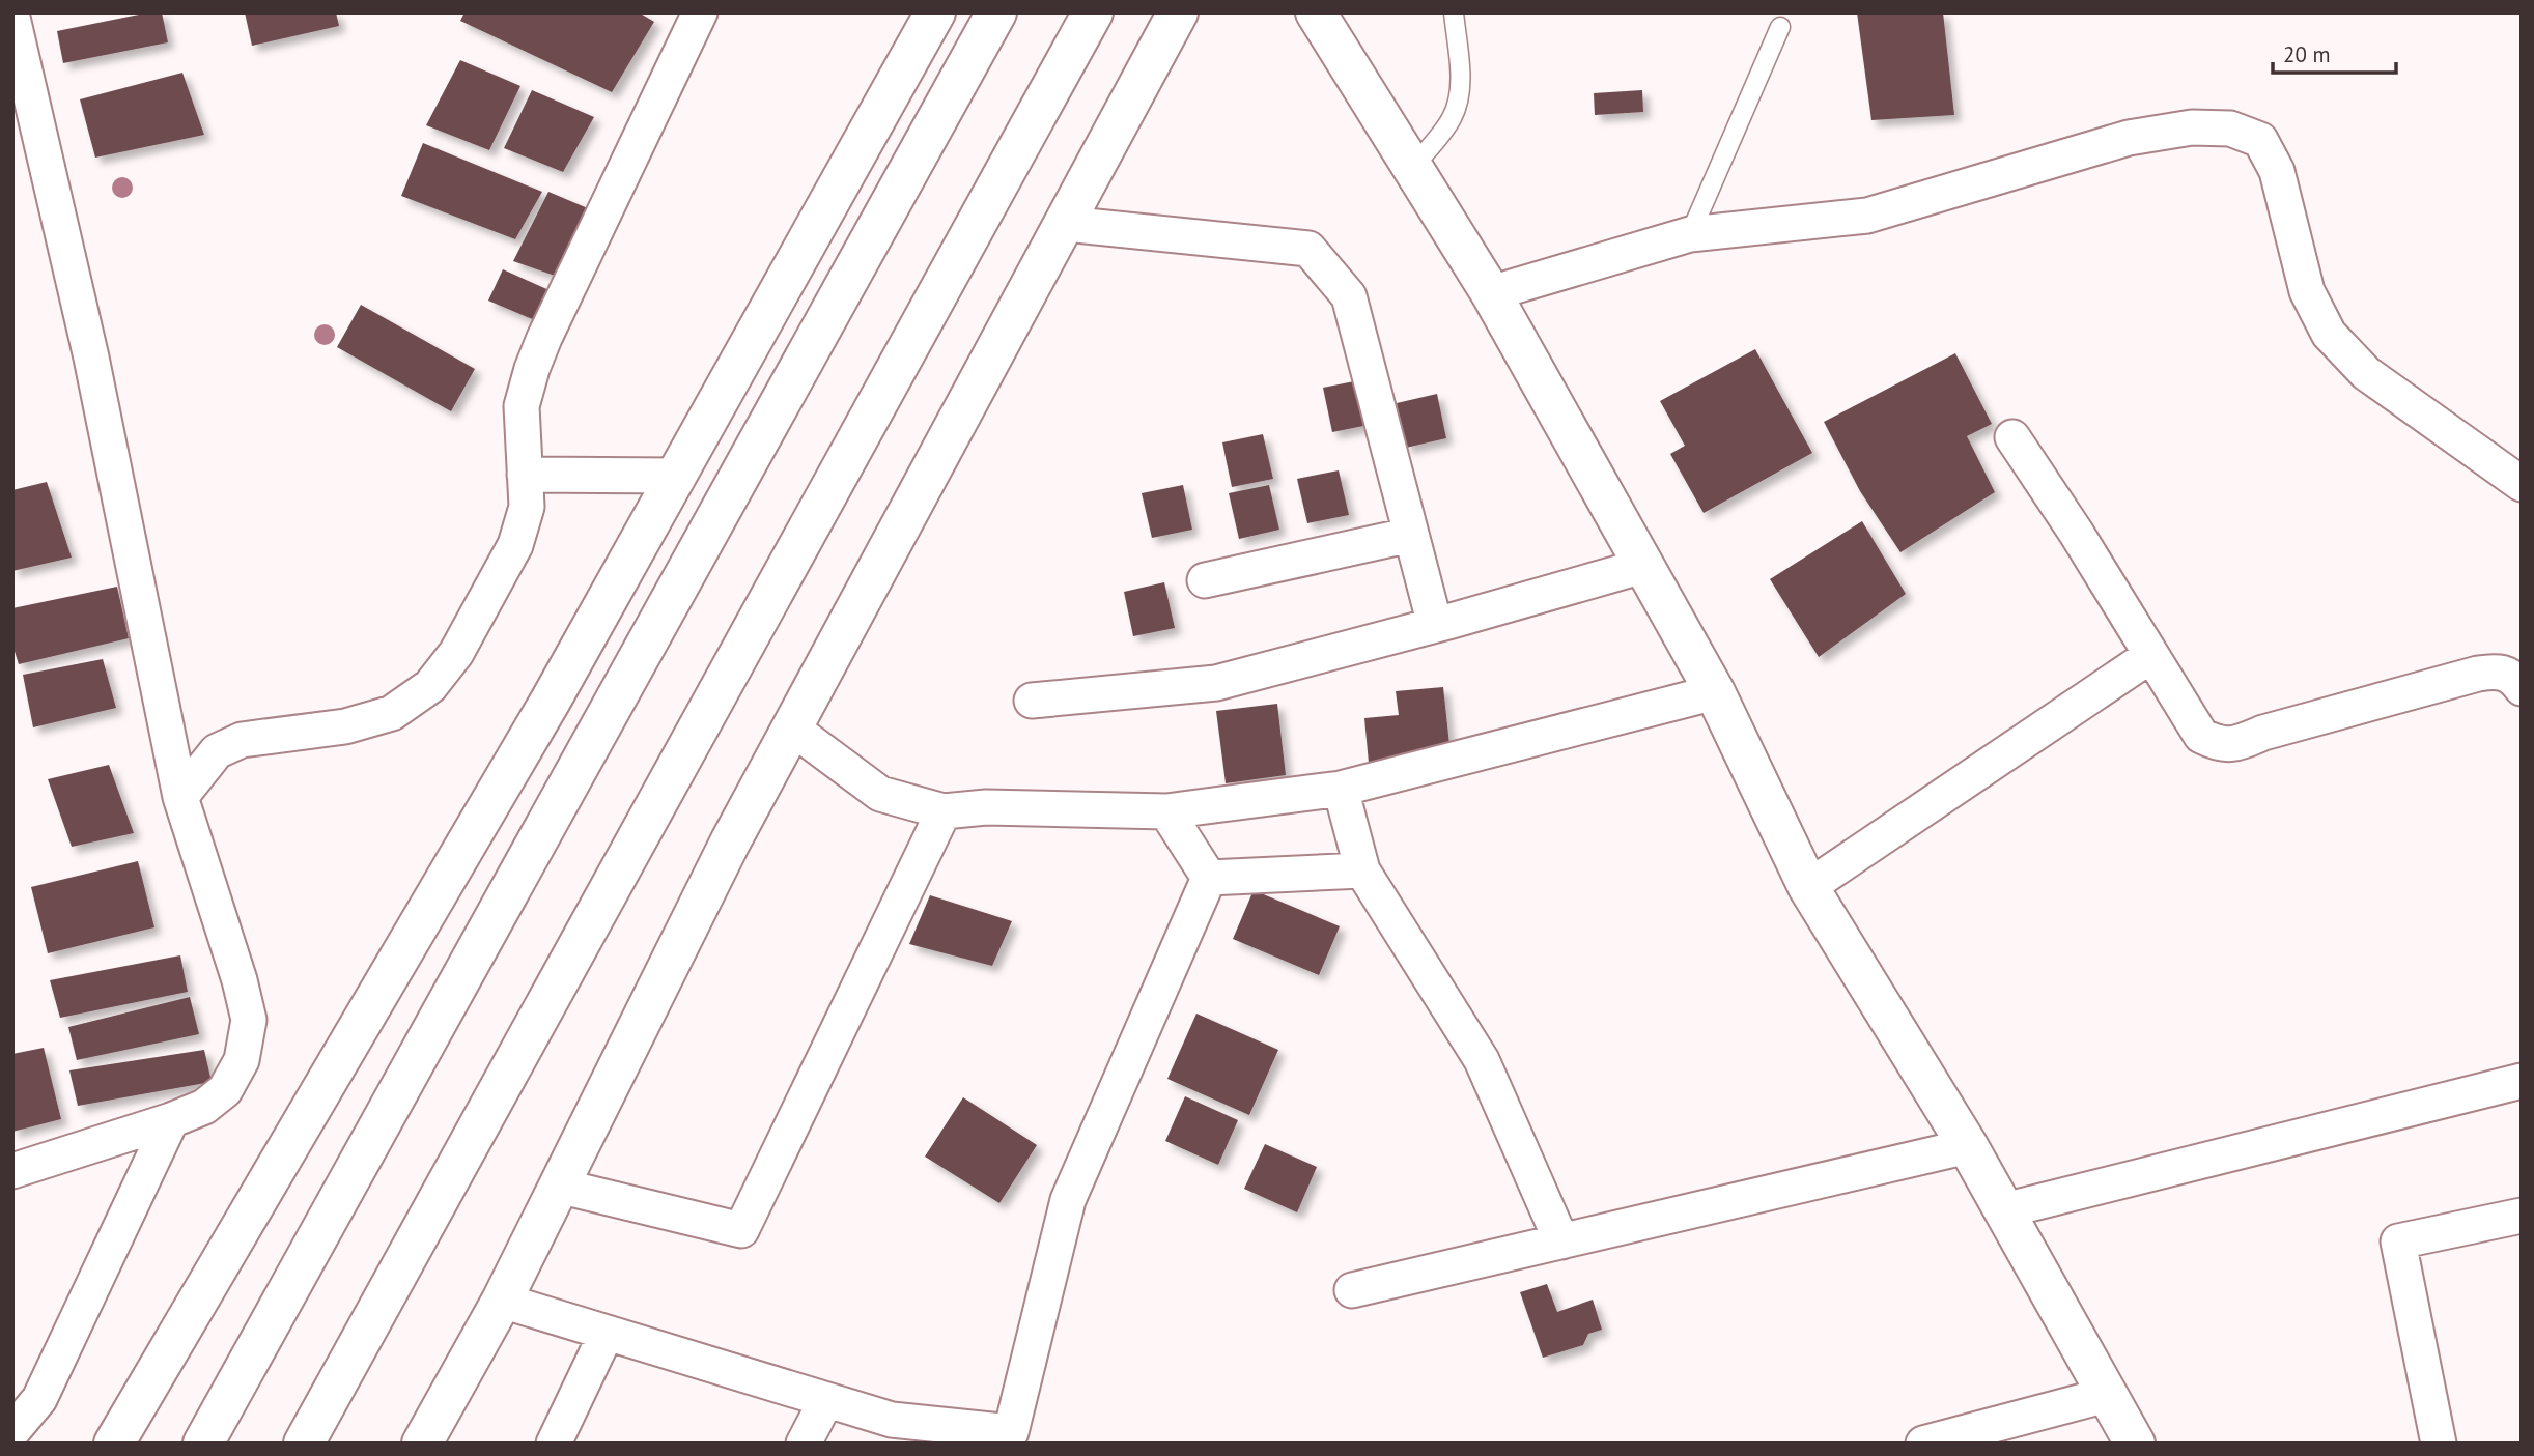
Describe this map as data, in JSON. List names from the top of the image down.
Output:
{
  "scale_bar": "20 m"
}
